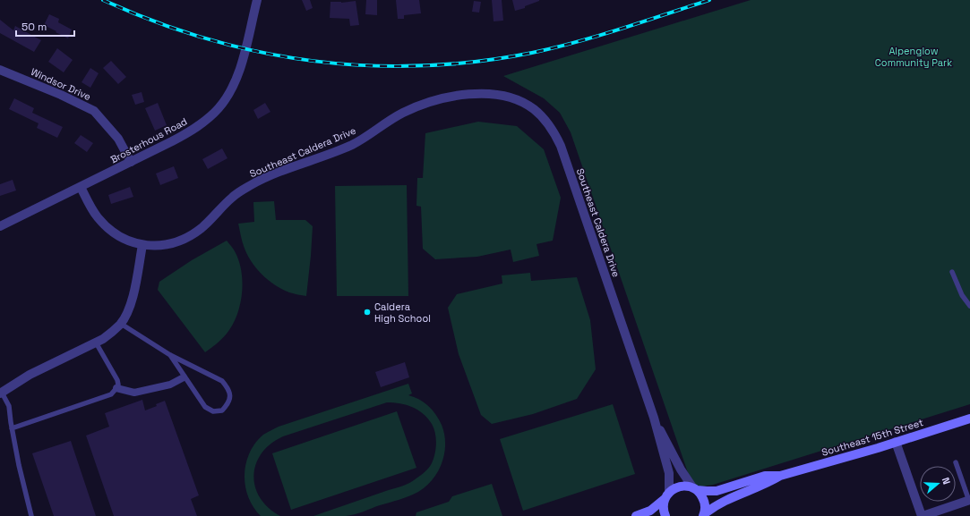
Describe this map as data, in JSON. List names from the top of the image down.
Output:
{
  "streets": {
    "main road": ["Southeast 15th Street"],
    "street": ["Windsor Drive", "Brosterhous Road", "Southeast Caldera Drive"]
  },
  "crossings": [
    ["Windsor Drive", "Brosterhous Road"],
    ["Brosterhous Road", "Southeast Caldera Drive"],
    ["Southeast Caldera Drive", "Southeast 15th Street"]
  ],
  "parks": ["Alpenglow Community Park"],
  "places": ["Caldera High School"],
  "scale_bar": "50 m",
  "north": "right"
}
